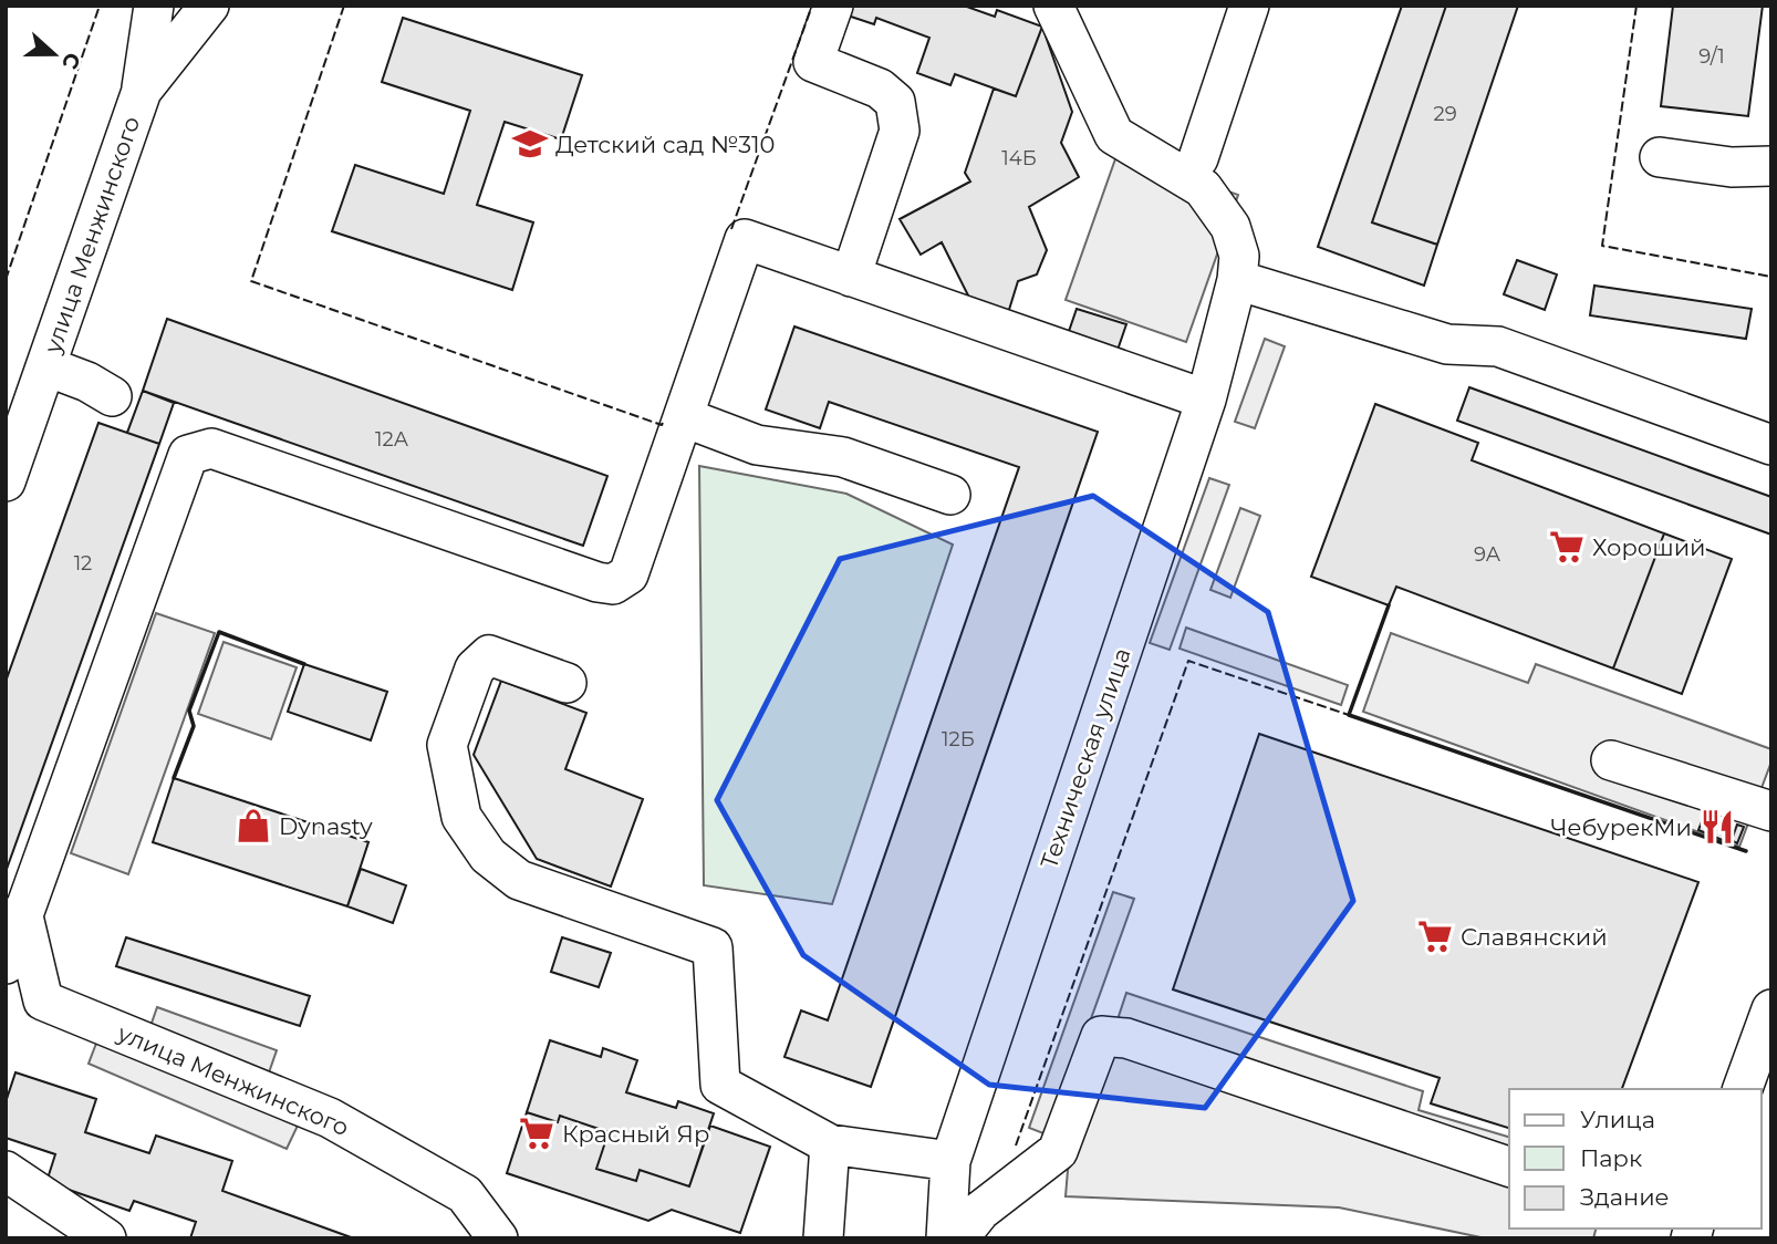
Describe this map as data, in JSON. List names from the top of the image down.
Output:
{
  "streets": {
    "street": ["улица Менжинского", "Техническая улица"]
  },
  "places": {
    "school or university": ["Детский сад №310"],
    "supermarket": ["Хороший", "Славянский", "Красный Яр"],
    "shop": ["Dynasty"],
    "restaurant": ["ЧебурекМи"]
  },
  "house_numbers": [
    "9/1",
    "29",
    "14Б",
    "12А",
    "9А",
    "12",
    "12Б"
  ],
  "legend": ["Улица", "Парк", "Здание"],
  "north": "right"
}
